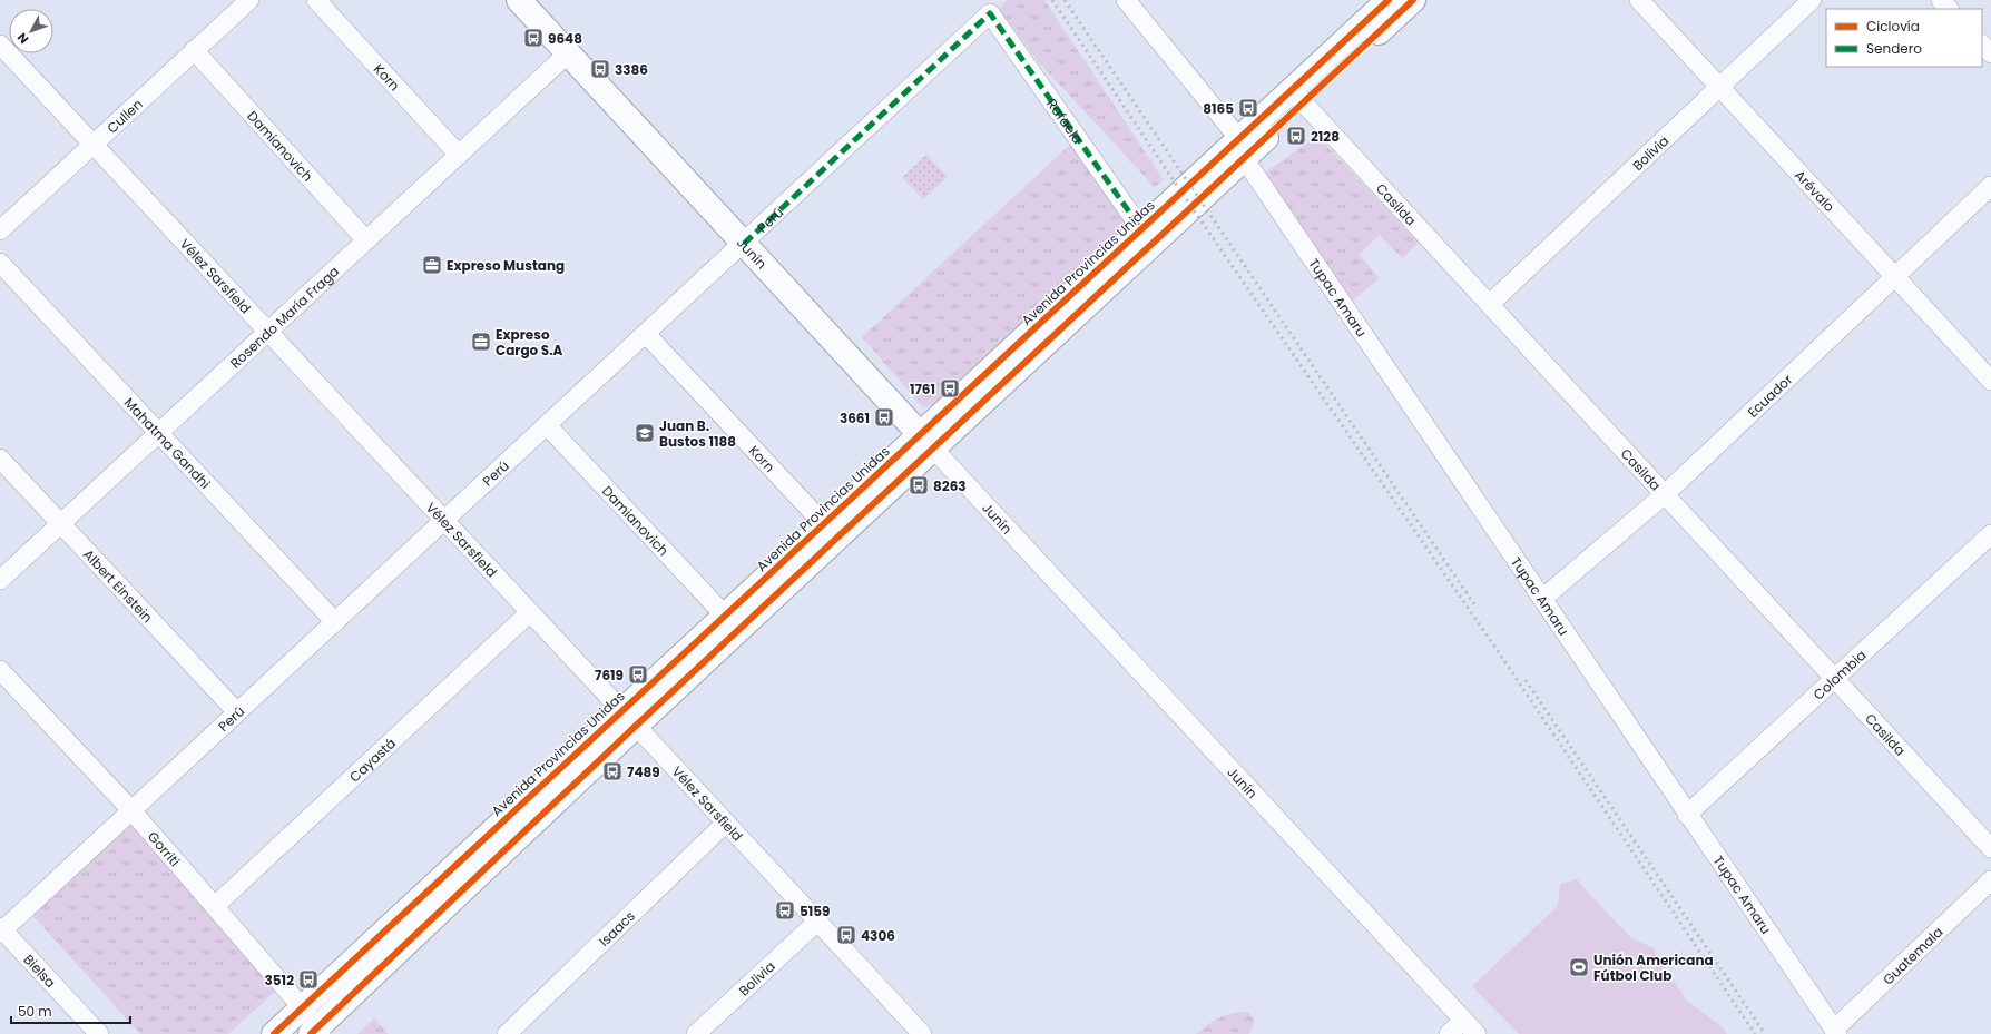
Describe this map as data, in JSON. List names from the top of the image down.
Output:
{
  "streets": {
    "main road": ["Junín", "Avenida Provincias Unidas"],
    "street": [
      "Korn",
      "Cullen",
      "Rafaela",
      "Damianovich",
      "Bolivia",
      "Arévalo",
      "Casilda",
      "Perú",
      "Vélez Sarsfield",
      "Tupac Amaru",
      "Rosendo María Fraga",
      "Ecuador",
      "Mahatma Gandhi",
      "Albert Einstein",
      "Colombia",
      "Cayastá",
      "Gorriti",
      "Isaacs",
      "Guatemala",
      "Bielsa"
    ]
  },
  "crossings": [
    ["Korn", "Perú"],
    ["Korn", "Avenida Provincias Unidas"],
    ["Korn", "Rosendo María Fraga"],
    ["Cullen", "Damianovich"],
    ["Cullen", "Vélez Sarsfield"],
    ["Rafaela", "Perú"],
    ["Rafaela", "Avenida Provincias Unidas"],
    ["Damianovich", "Perú"],
    ["Damianovich", "Avenida Provincias Unidas"],
    ["Damianovich", "Rosendo María Fraga"],
    ["Bolivia", "Arévalo"],
    ["Bolivia", "Casilda"],
    ["Bolivia", "Vélez Sarsfield"],
    ["Arévalo", "Ecuador"],
    ["Casilda", "Avenida Provincias Unidas"],
    ["Casilda", "Ecuador"],
    ["Casilda", "Colombia"],
    ["Perú", "Junín"],
    ["Perú", "Vélez Sarsfield"],
    ["Perú", "Mahatma Gandhi"],
    ["Perú", "Albert Einstein"],
    ["Perú", "Gorriti"],
    ["Perú", "Bielsa"],
    ["Junín", "Avenida Provincias Unidas"],
    ["Junín", "Rosendo María Fraga"],
    ["Avenida Provincias Unidas", "Vélez Sarsfield"],
    ["Avenida Provincias Unidas", "Tupac Amaru"],
    ["Avenida Provincias Unidas", "Gorriti"],
    ["Vélez Sarsfield", "Rosendo María Fraga"],
    ["Vélez Sarsfield", "Cayastá"],
    ["Vélez Sarsfield", "Isaacs"],
    ["Tupac Amaru", "Ecuador"],
    ["Tupac Amaru", "Colombia"],
    ["Tupac Amaru", "Guatemala"],
    ["Rosendo María Fraga", "Mahatma Gandhi"],
    ["Rosendo María Fraga", "Albert Einstein"],
    ["Cayastá", "Gorriti"]
  ],
  "places": {
    "bus stop": [
      "9648",
      "3386",
      "8165",
      "2128",
      "1761",
      "3661",
      "8263",
      "7619",
      "7489",
      "5159",
      "4306",
      "3512"
    ],
    "office": ["Expreso Mustang", "Expreso Cargo S.A"],
    "school or university": ["Juan B. Bustos 1188"],
    "sports": ["Unión Americana Fútbol Club"]
  },
  "legend": ["Ciclovía", "Sendero"],
  "scale_bar": "50 m",
  "north": "bottom left"
}
